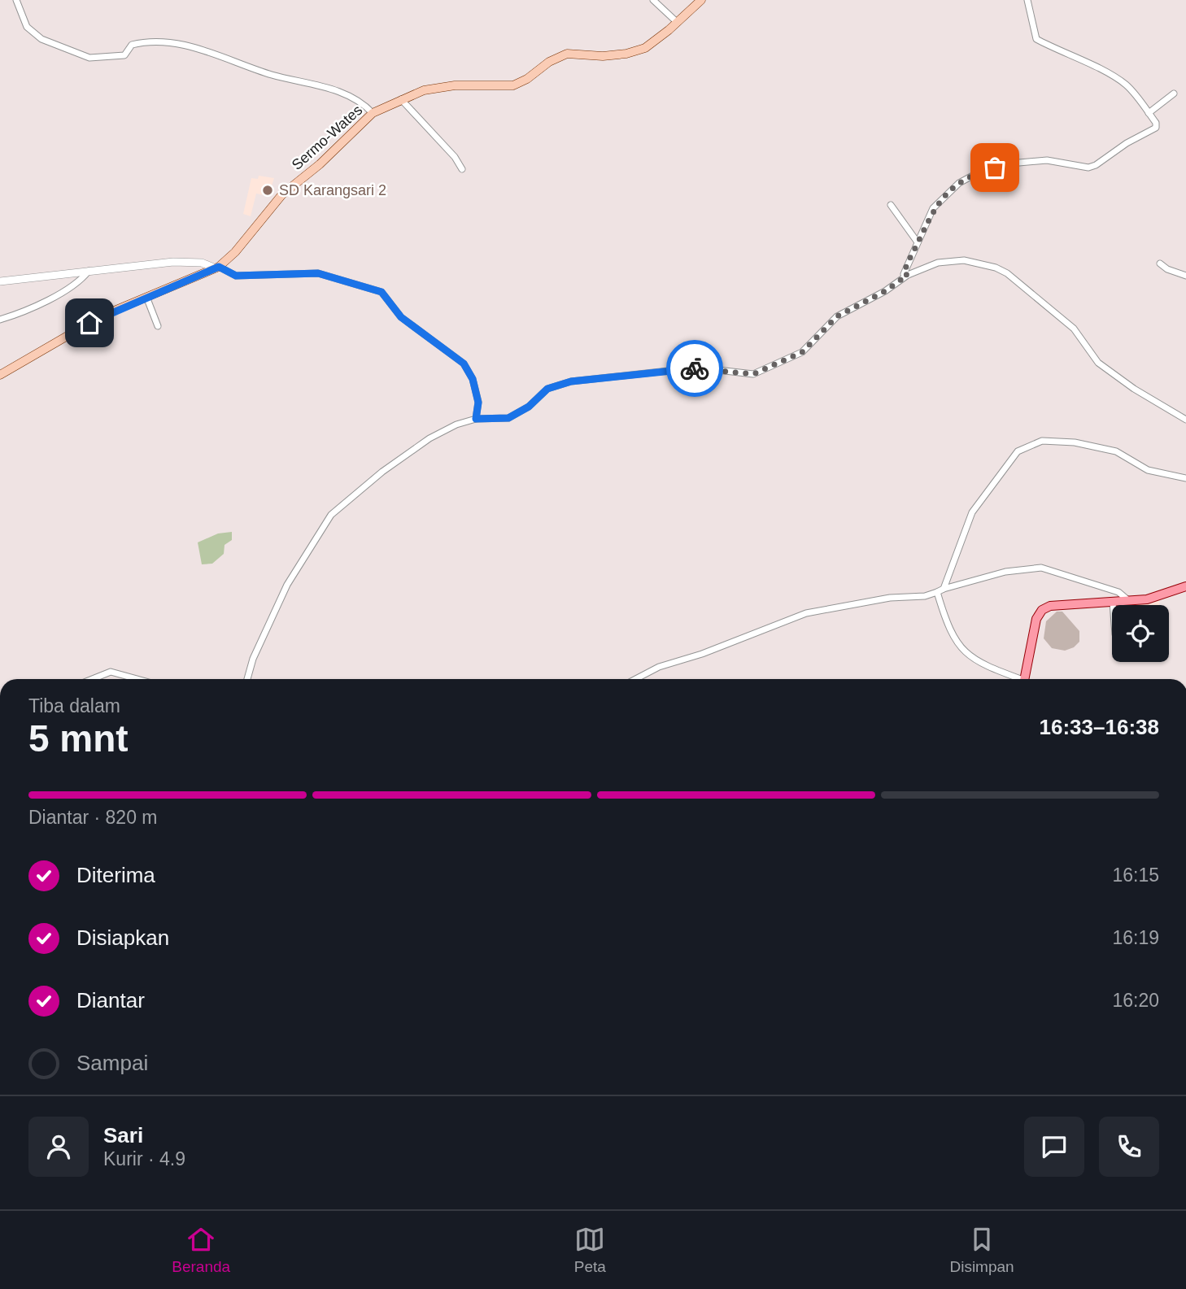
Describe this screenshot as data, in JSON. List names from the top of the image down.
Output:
{
  "streets": {
    "main road": ["Sermo-Wates"]
  },
  "places": ["SD Karangsari 2"],
  "page": {
    "heading": ["5 mnt", "Tiba dalam", "16:33–16:38"],
    "panel": ["Sari", "Kurir · 4.9"],
    "bar": "Diantar · 820 m",
    "list": [
      ["Diterima", "16:15"],
      ["Disiapkan", "16:19"],
      ["Diantar", "16:20"],
      "Sampai"
    ],
    "tabs": ["Beranda", "Peta", "Disimpan"]
  }
}
